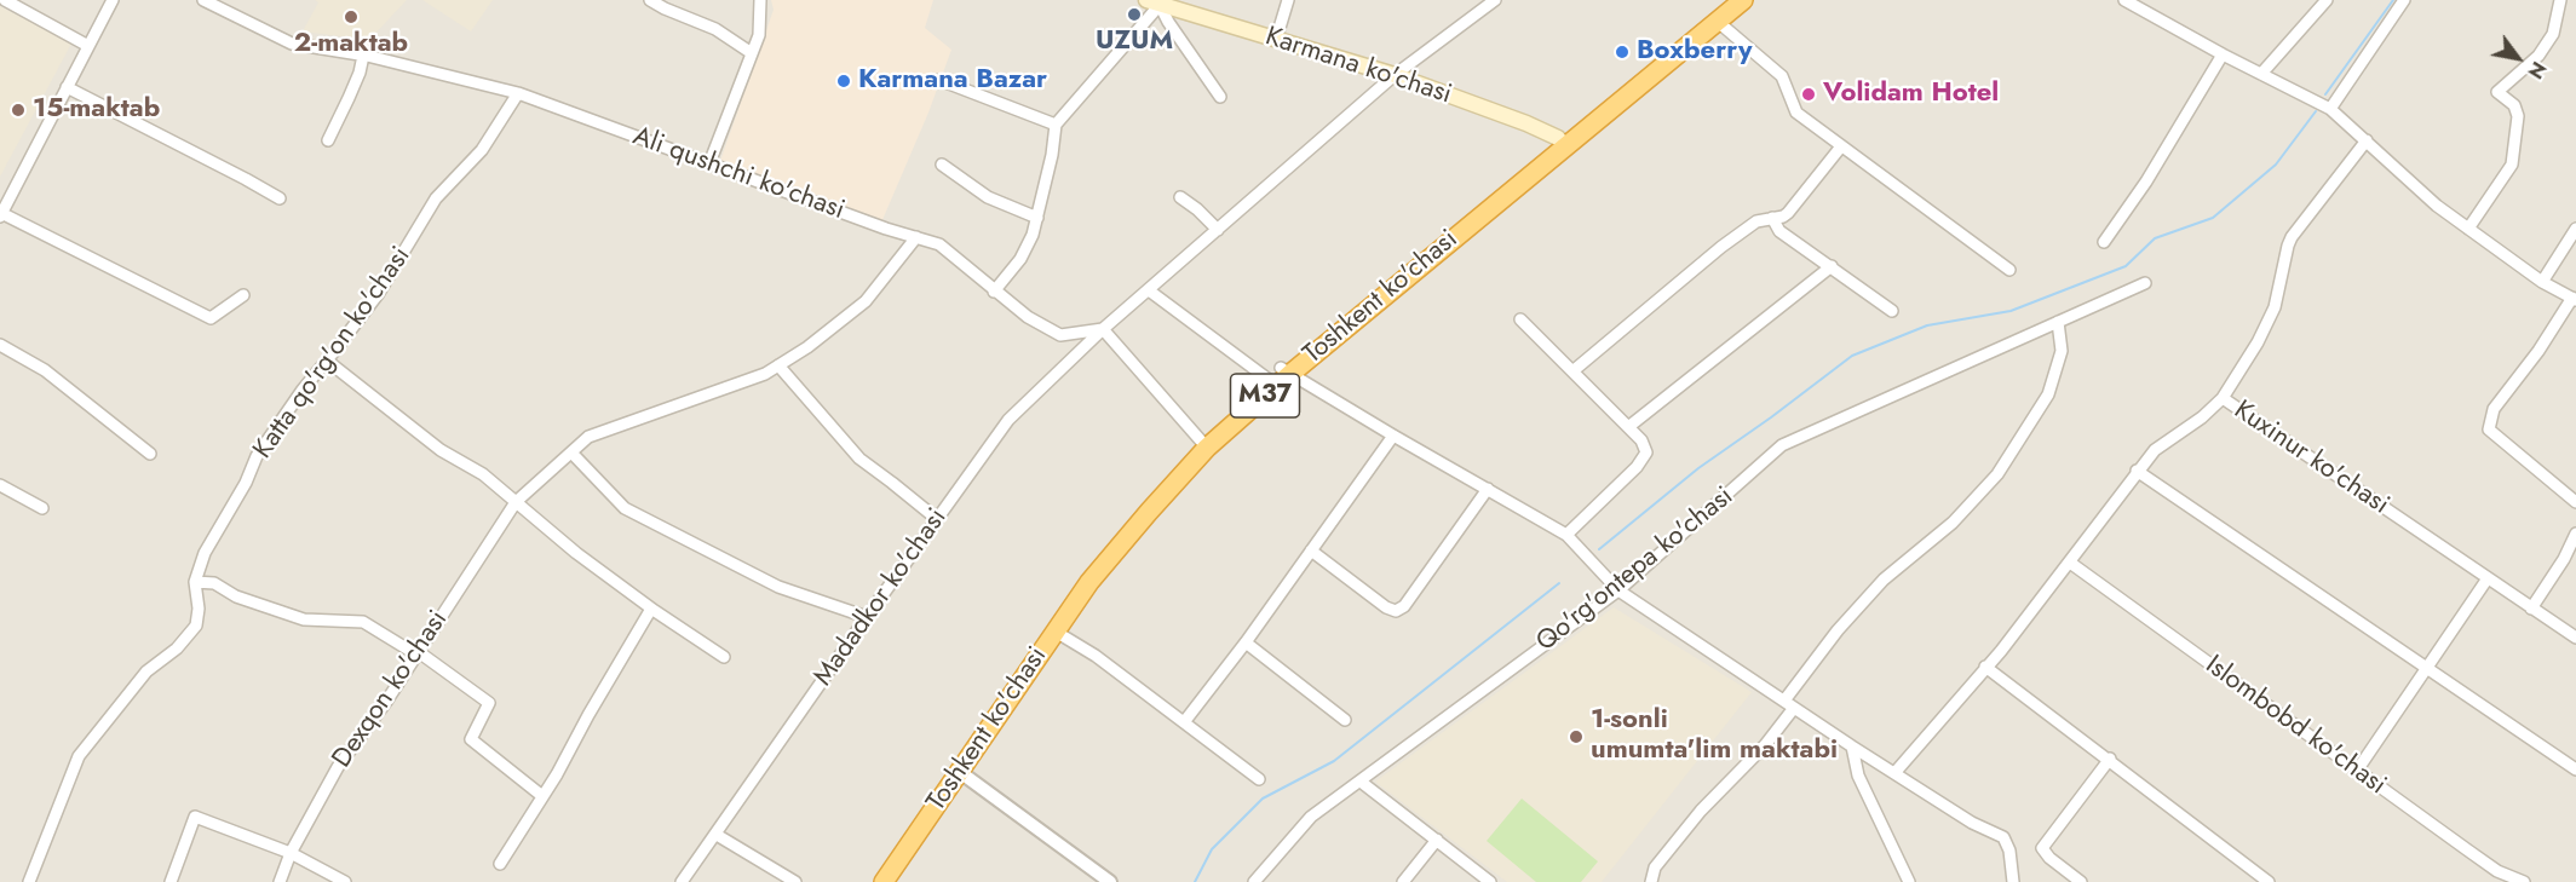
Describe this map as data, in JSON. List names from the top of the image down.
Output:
{
  "streets": {
    "highway": ["Toshkent ko'chasi", "M37"],
    "main road": ["Karmana ko'chasi"],
    "street": [
      "Ali qushchi ko'chasi",
      "Katta qo'rg'on ko'chasi",
      "Kuxinur ko'chasi",
      "Qo'rg'ontepa ko'chasi",
      "Madadkor ko'chasi",
      "Dexqon ko'chasi",
      "Islombobd ko'chasi"
    ]
  },
  "crossings": [
    ["Karmana ko'chasi", "Toshkent ko'chasi"],
    ["Karmana ko'chasi", "Madadkor ko'chasi"],
    ["Ali qushchi ko'chasi", "Katta qo'rg'on ko'chasi"],
    ["Ali qushchi ko'chasi", "Madadkor ko'chasi"],
    ["Ali qushchi ko'chasi", "Dexqon ko'chasi"]
  ],
  "places": [
    "UZUM",
    "2-maktab",
    "Boxberry",
    "Karmana Bazar",
    "Volidam Hotel",
    "15-maktab",
    "1-sonli umumta'lim maktabi"
  ],
  "north": "bottom right"
}
